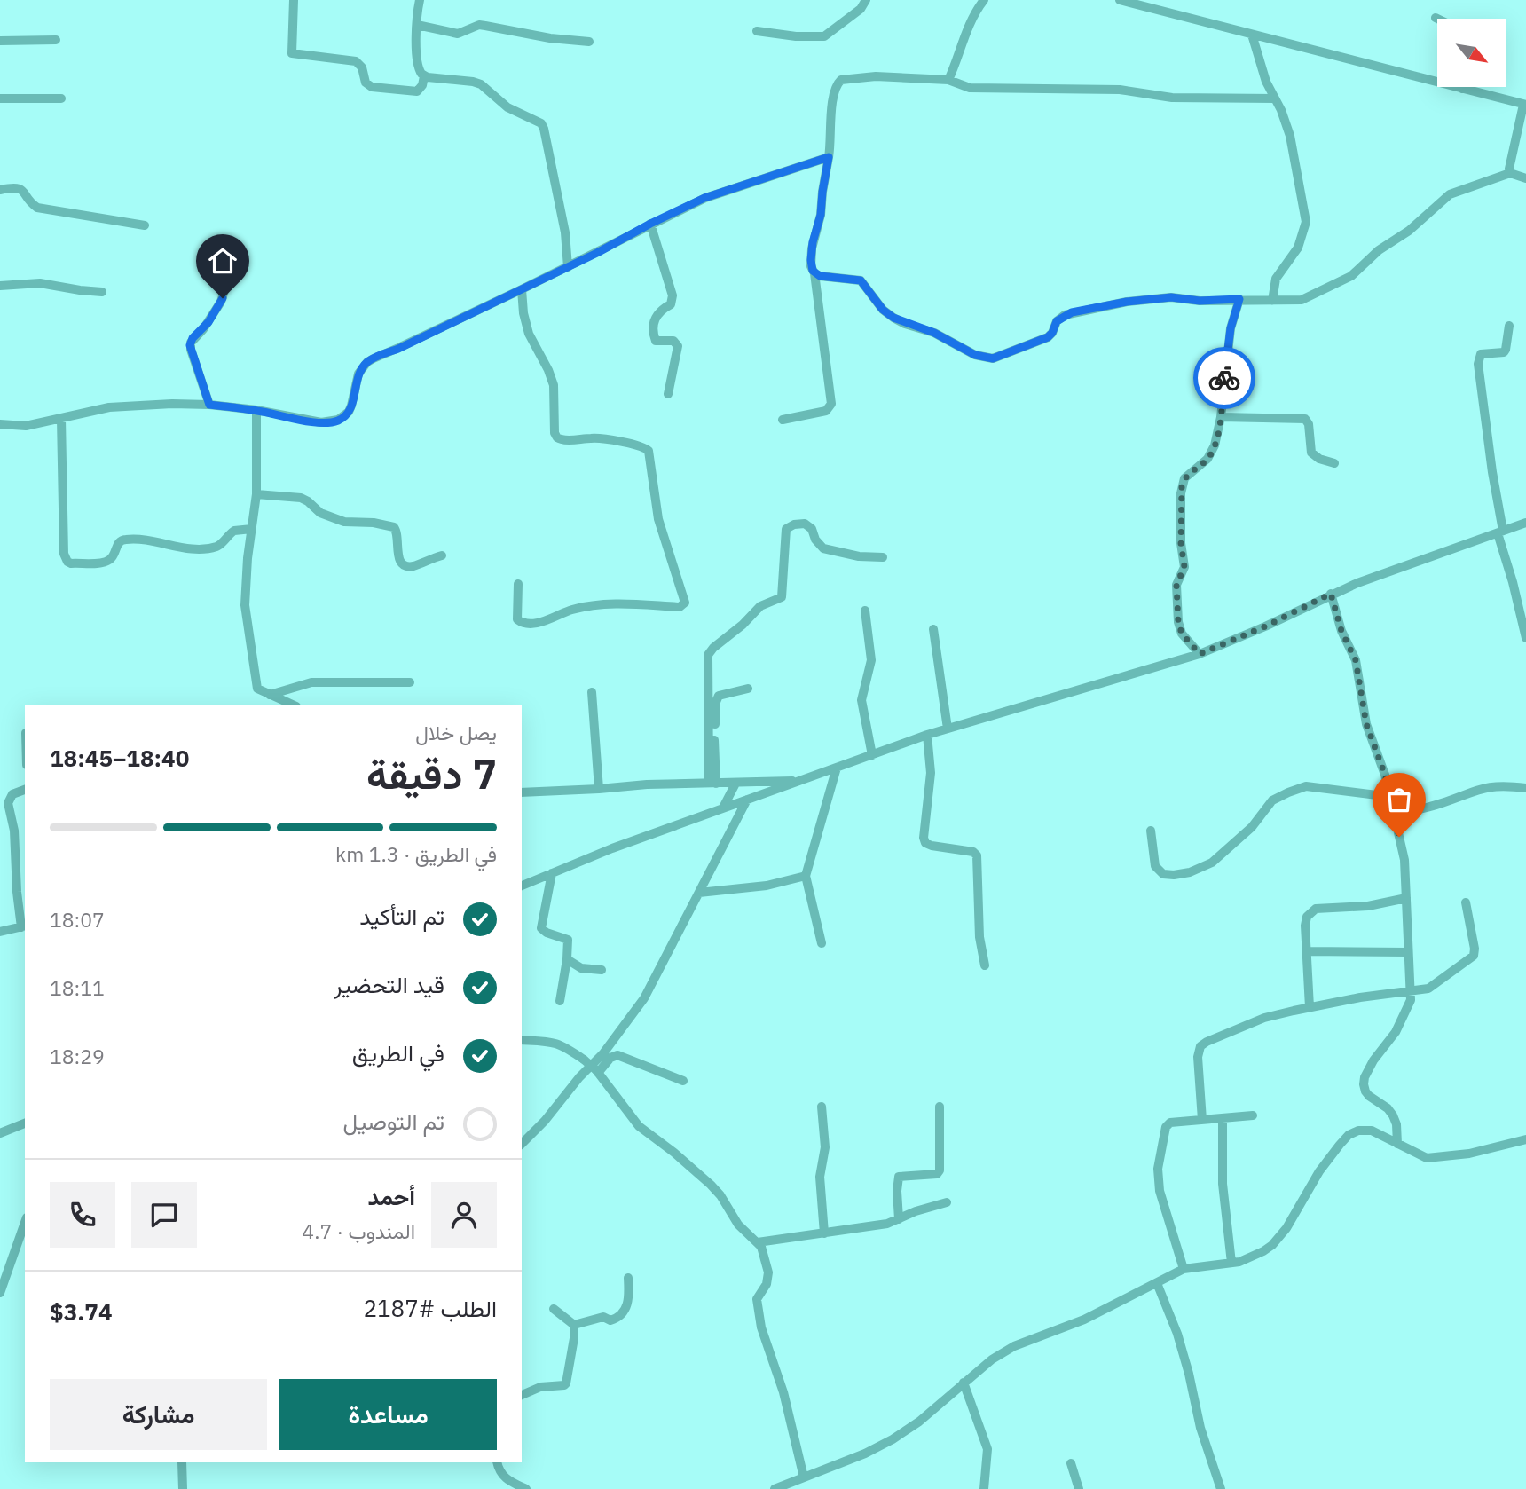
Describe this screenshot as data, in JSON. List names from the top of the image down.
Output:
{
  "north": "bottom right",
  "page": {
    "heading": ["7 دقيقة", "يصل خلال", "18:40–18:45"],
    "panel": [
      "أحمد",
      "المندوب · 4.7",
      "الطلب #2187",
      "$3.74"
    ],
    "bar": "في الطريق · 1.3 km",
    "list": [
      ["تم التأكيد", "18:07"],
      ["قيد التحضير", "18:11"],
      ["في الطريق", "18:29"],
      "تم التوصيل"
    ],
    "buttons": ["مساعدة", "مشاركة"]
  }
}
